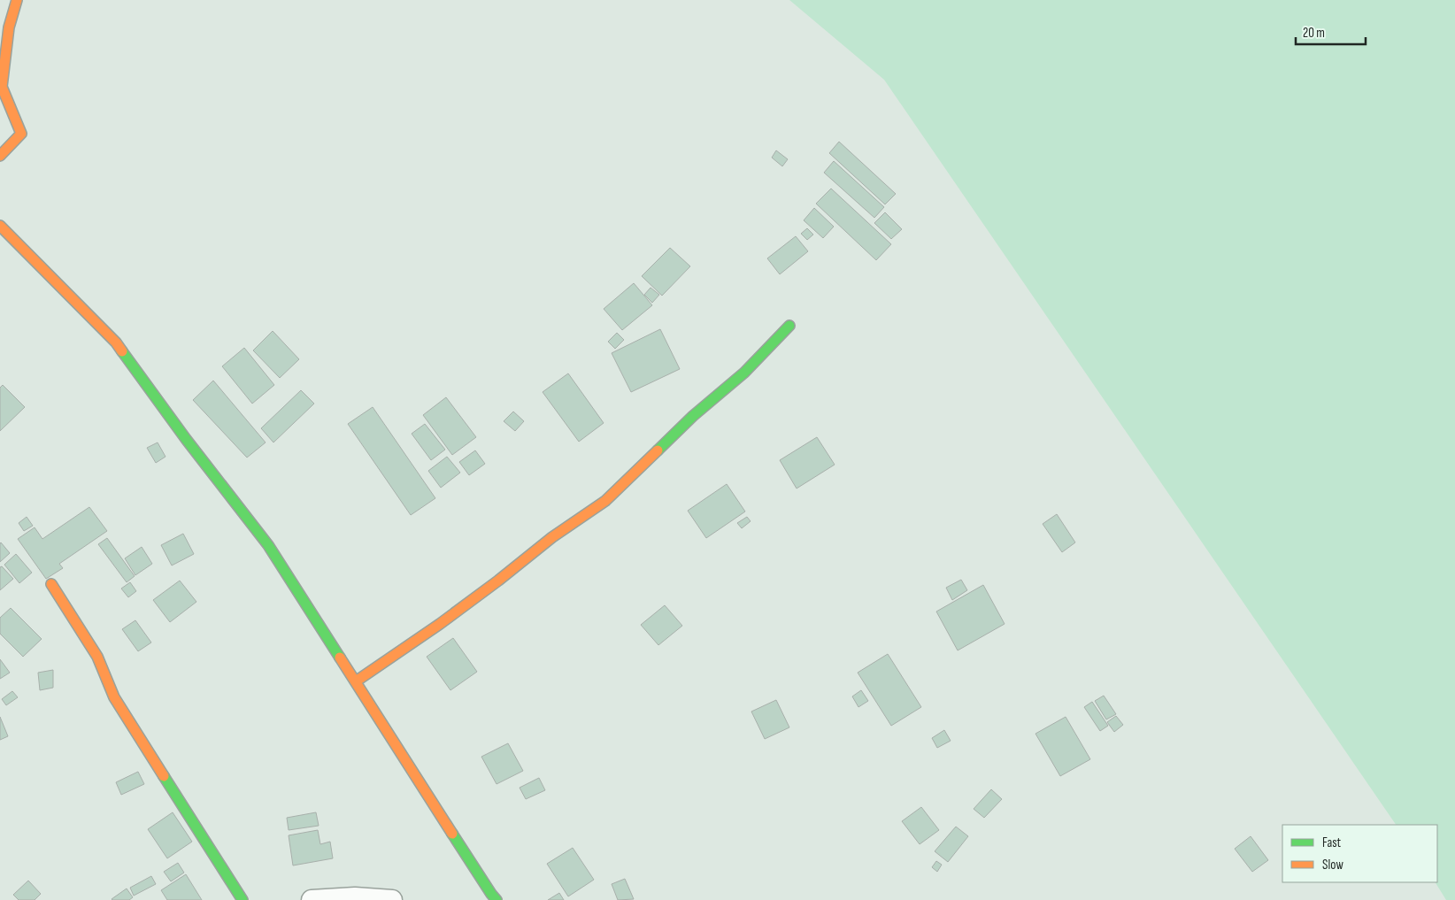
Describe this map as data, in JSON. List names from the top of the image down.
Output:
{
  "legend": ["Fast", "Slow"],
  "scale_bar": "20 m"
}
